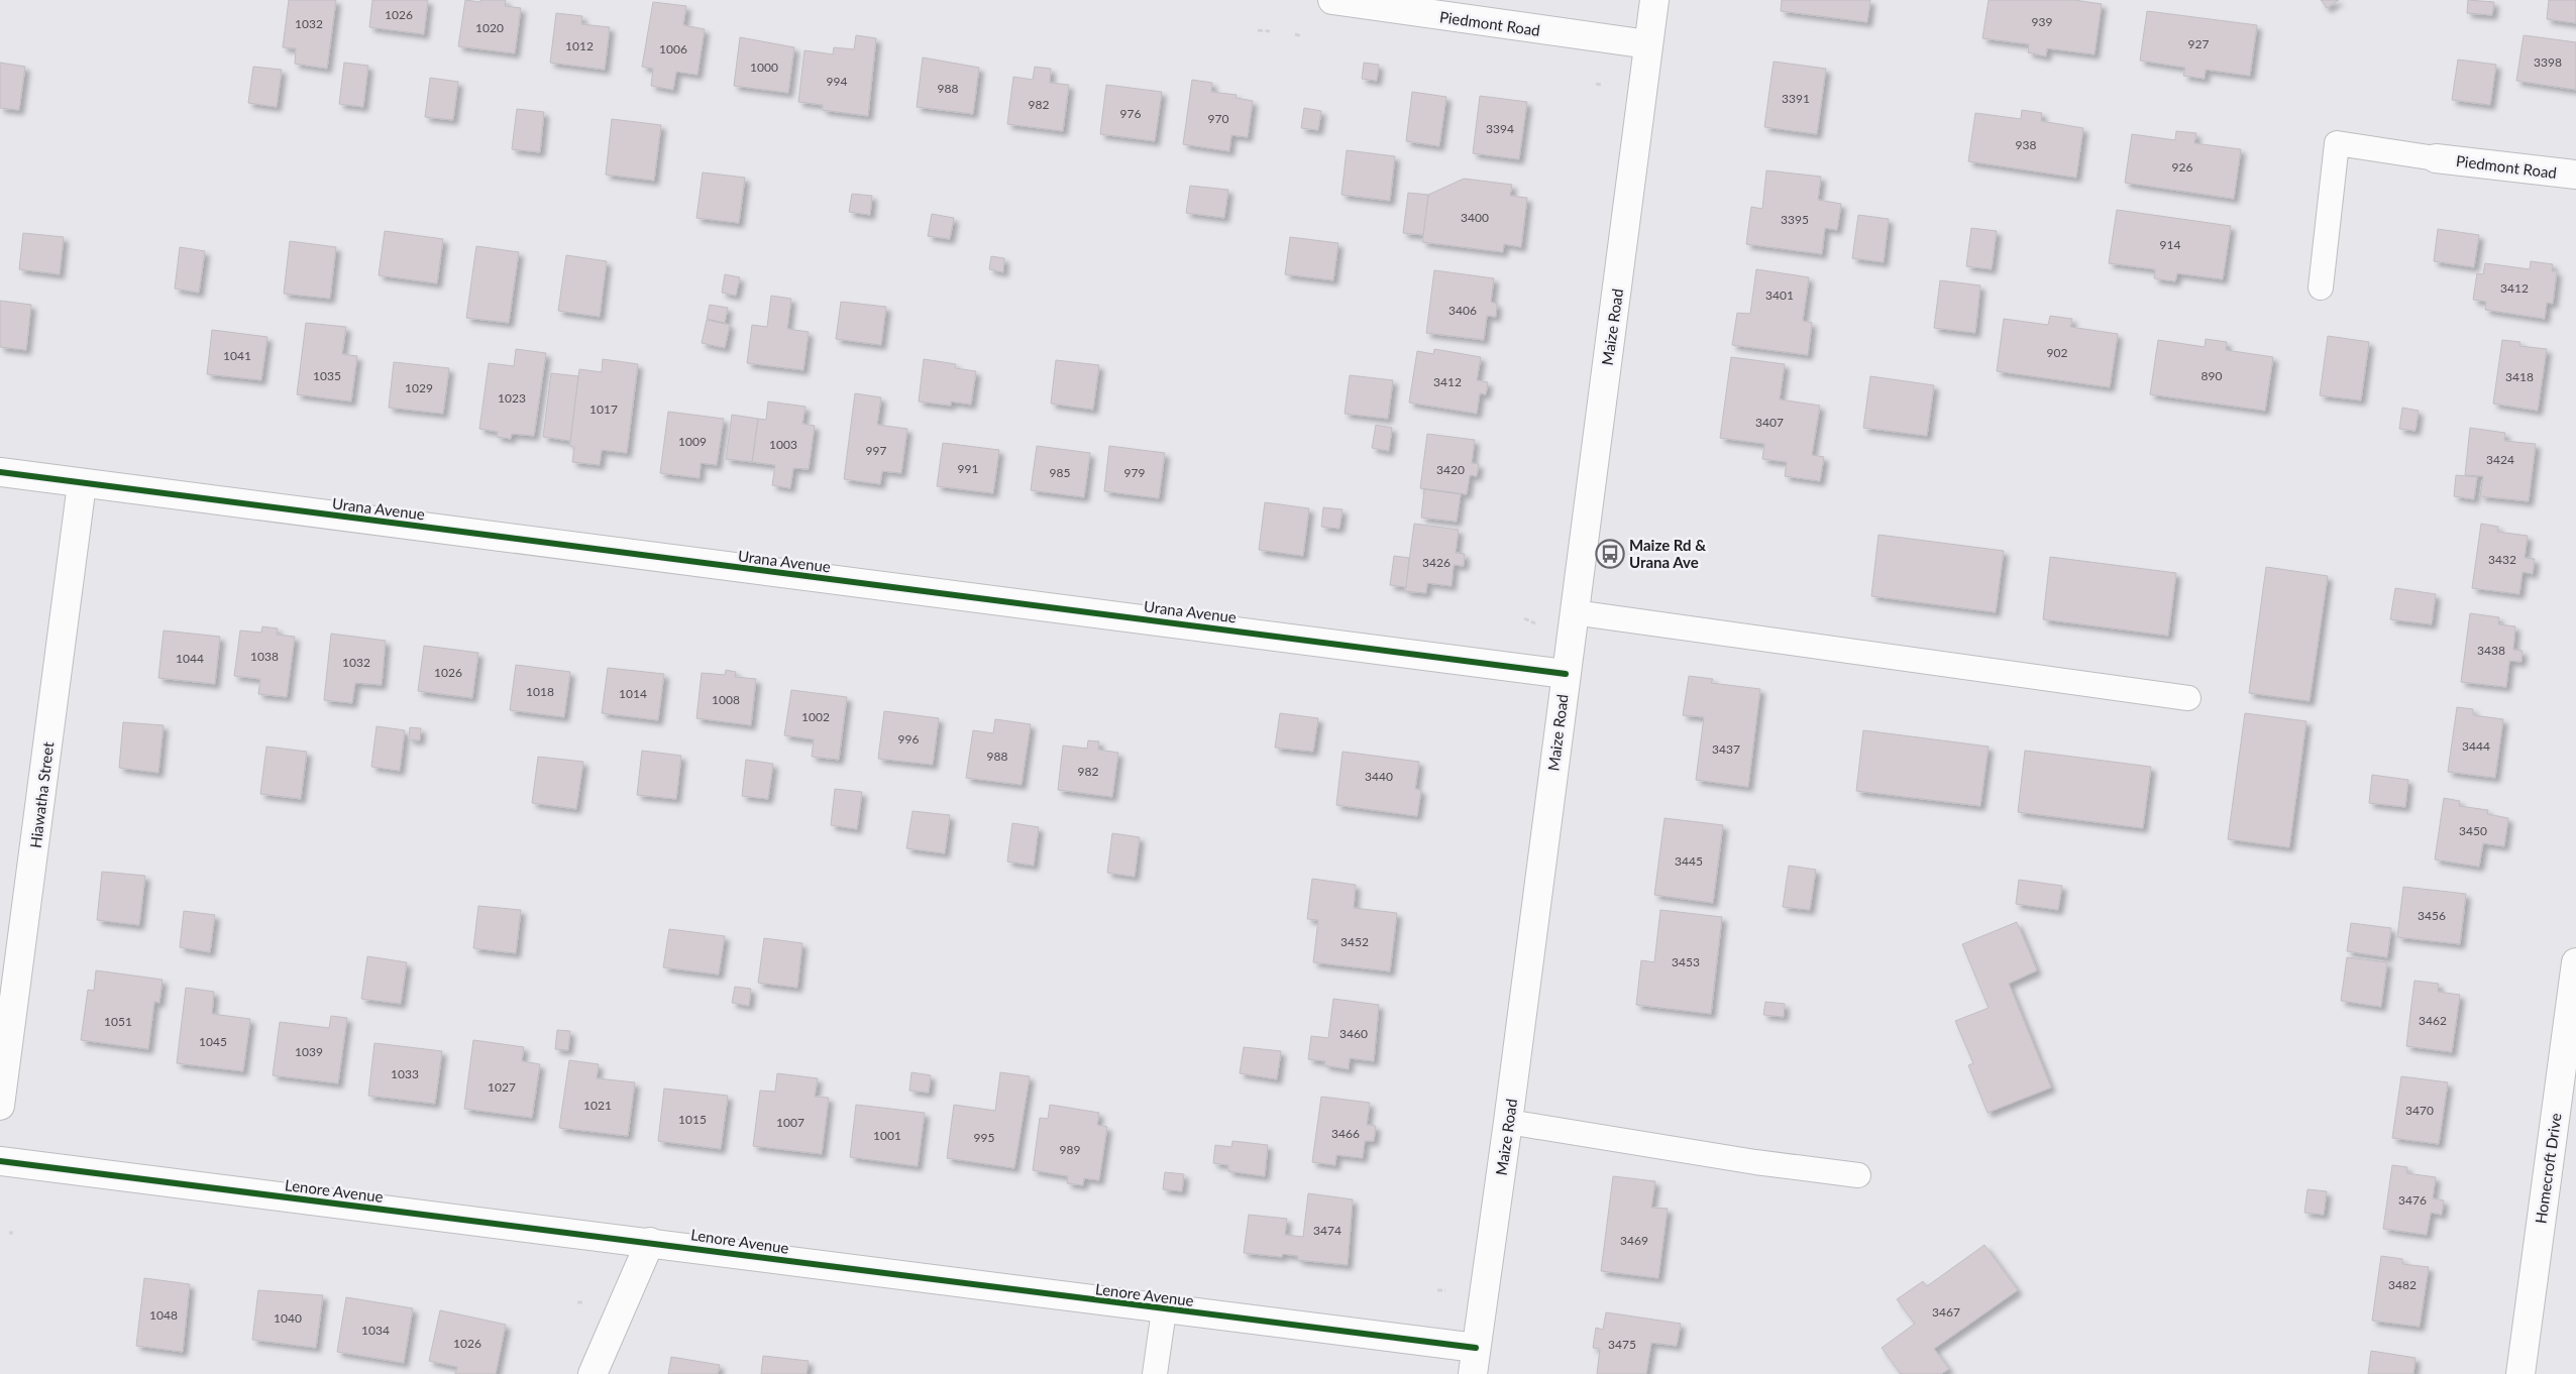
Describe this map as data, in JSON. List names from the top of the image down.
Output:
{
  "streets": {
    "street": [
      "Piedmont Road",
      "Maize Road",
      "Urana Avenue",
      "Hiawatha Street",
      "Homecroft Drive",
      "Lenore Avenue"
    ]
  },
  "crossings": [
    ["Piedmont Road", "Maize Road"],
    ["Maize Road", "Urana Avenue"],
    ["Maize Road", "Lenore Avenue"],
    ["Urana Avenue", "Hiawatha Street"]
  ],
  "places": {
    "bus stop": ["Maize Rd & Urana Ave"]
  },
  "house_numbers": [
    "1026",
    "939",
    "1032",
    "1020",
    "927",
    "1012",
    "1006",
    "3398",
    "1000",
    "994",
    "988",
    "3391",
    "982",
    "976",
    "970",
    "3394",
    "938",
    "926",
    "3400",
    "3395",
    "914",
    "3412",
    "3401",
    "3406",
    "902",
    "1041",
    "1035",
    "890",
    "3418",
    "3412",
    "1029",
    "1023",
    "1017",
    "3407",
    "1009",
    "1003",
    "997",
    "3424",
    "991",
    "3420",
    "985",
    "979",
    "3432",
    "3426",
    "3438",
    "1038",
    "1044",
    "1032",
    "1026",
    "1018",
    "1014",
    "1008",
    "1002",
    "996",
    "3444",
    "3437",
    "988",
    "982",
    "3440",
    "3450",
    "3445",
    "3456",
    "3452",
    "3453",
    "3462",
    "1051",
    "3460",
    "1045",
    "1039",
    "1033",
    "1027",
    "1021",
    "3470",
    "1015",
    "1007",
    "3466",
    "1001",
    "995",
    "989",
    "3476",
    "3474",
    "3469",
    "3482",
    "3467",
    "1048",
    "1040",
    "1034",
    "1026",
    "3475"
  ]
}
